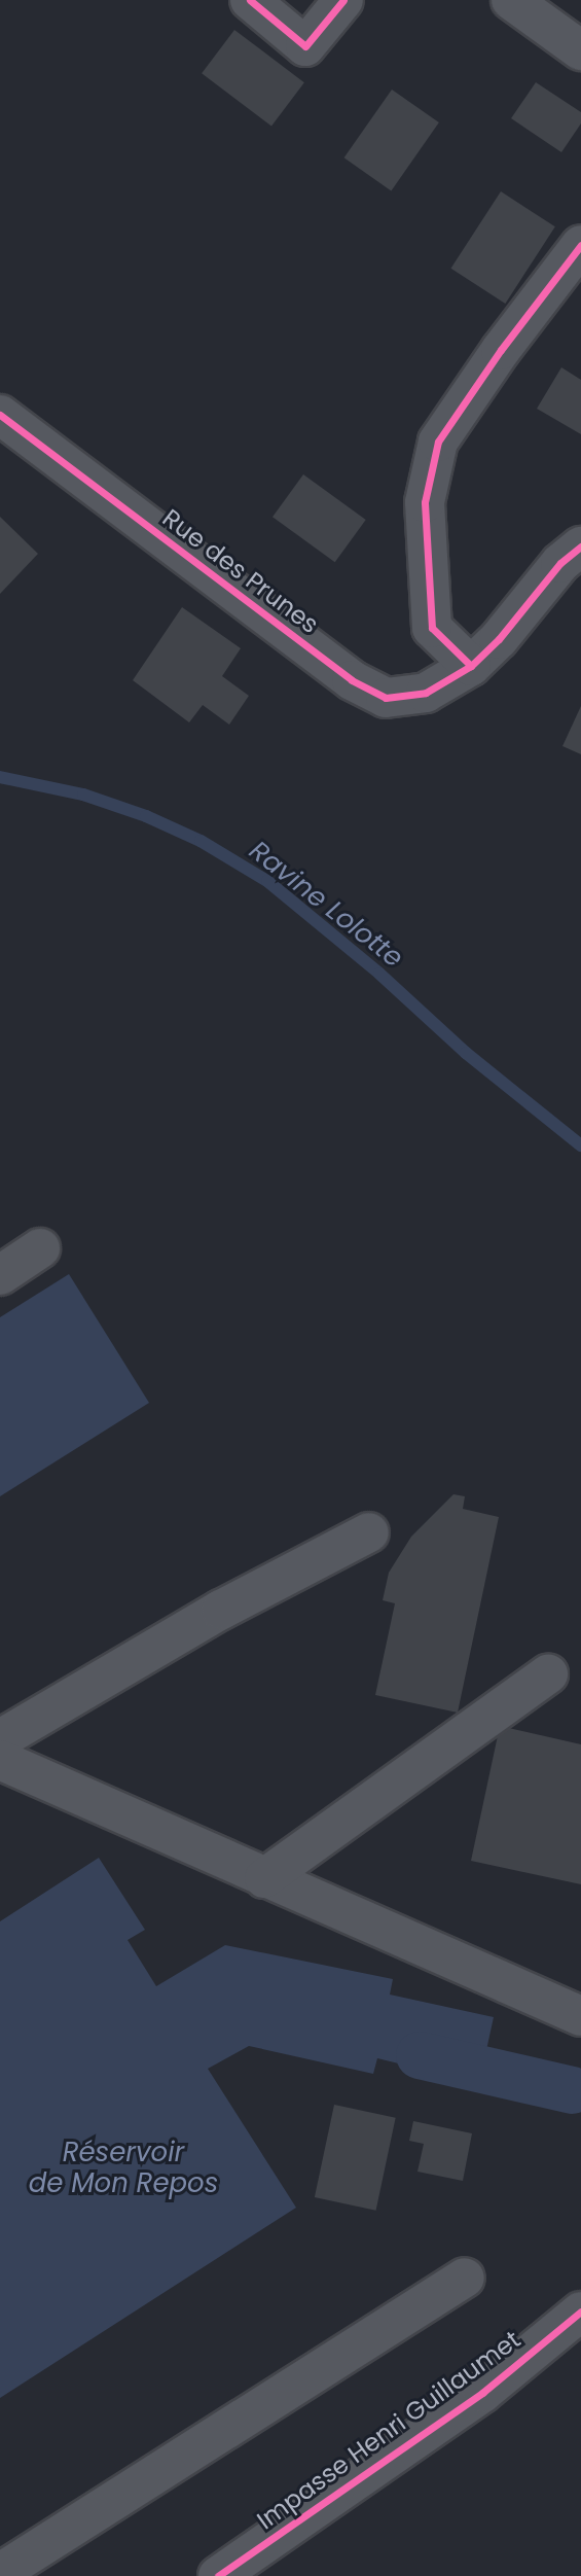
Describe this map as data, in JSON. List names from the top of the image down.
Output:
{
  "streets": {
    "street": ["Rue des Prunes", "Impasse Henri Guillaumet"]
  },
  "water": ["Ravine Lolotte", "Réservoir de Mon Repos"]
}
